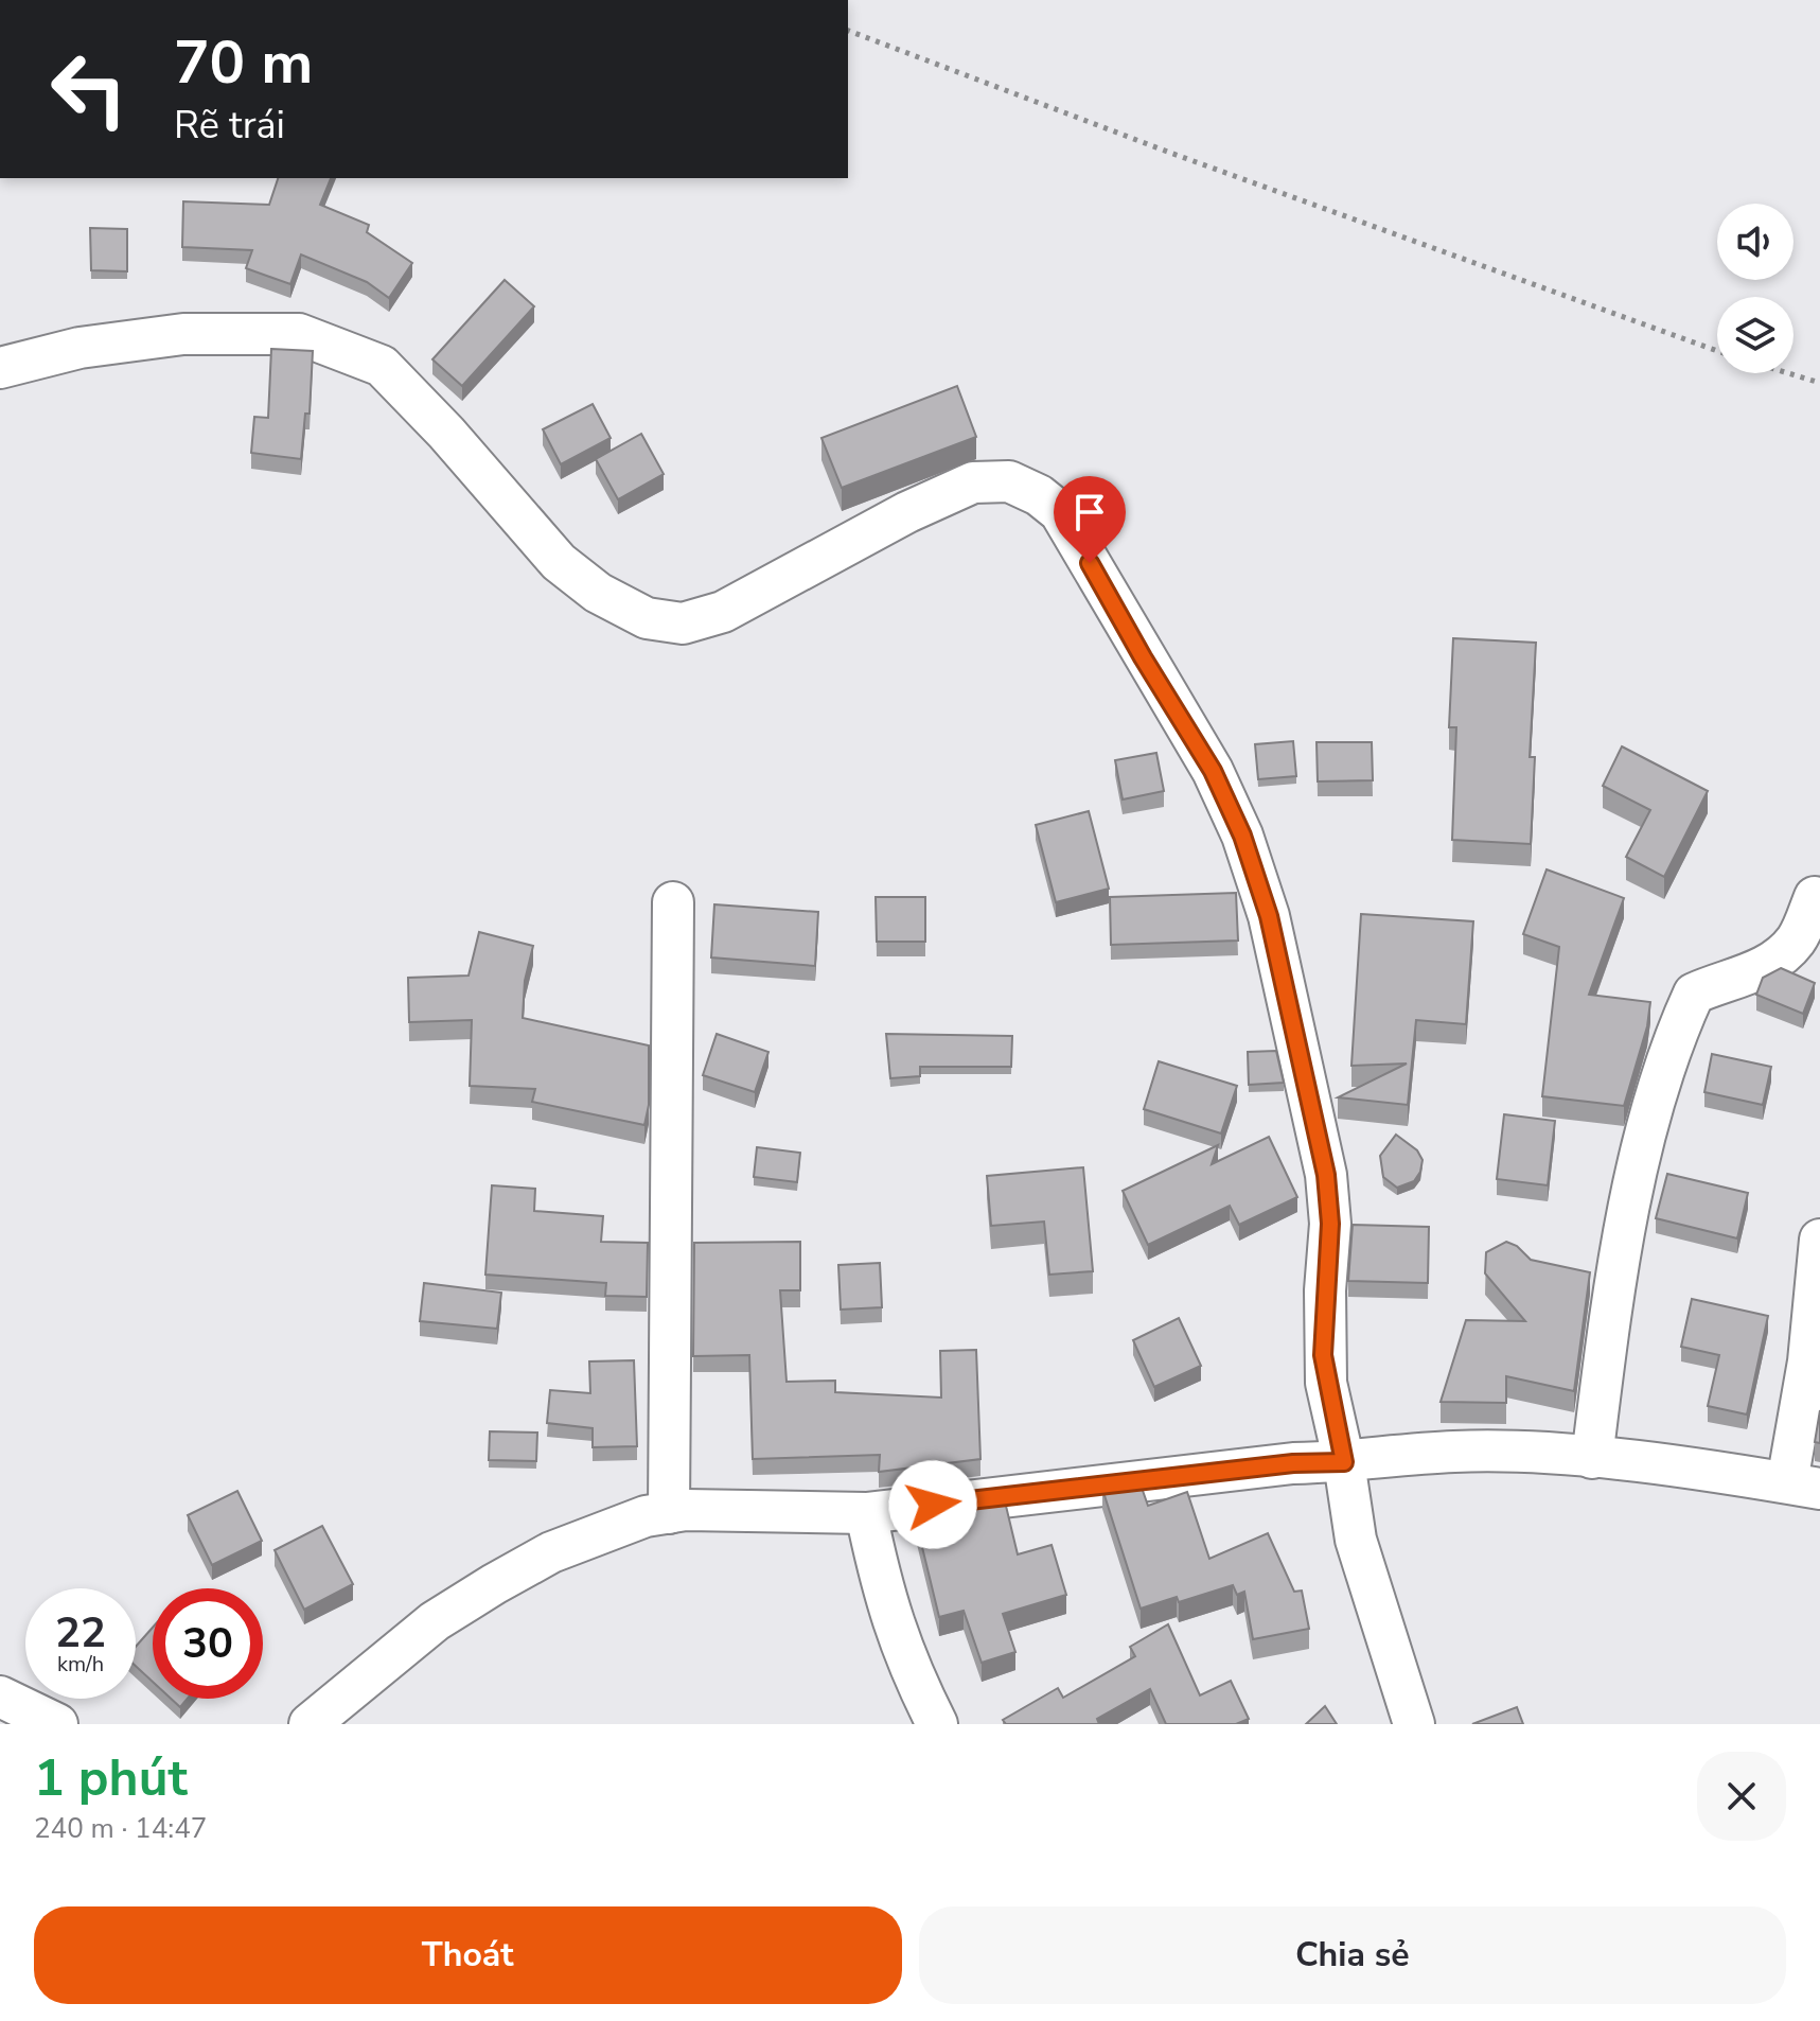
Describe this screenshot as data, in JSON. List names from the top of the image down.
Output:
{
  "page": {
    "turn": ["70 m", "Rẽ trái"],
    "speed": "22 km/h",
    "limit": "30",
    "heading": ["1 phút", "240 m · 14:47"],
    "buttons": ["Thoát", "Chia sẻ"]
  }
}
